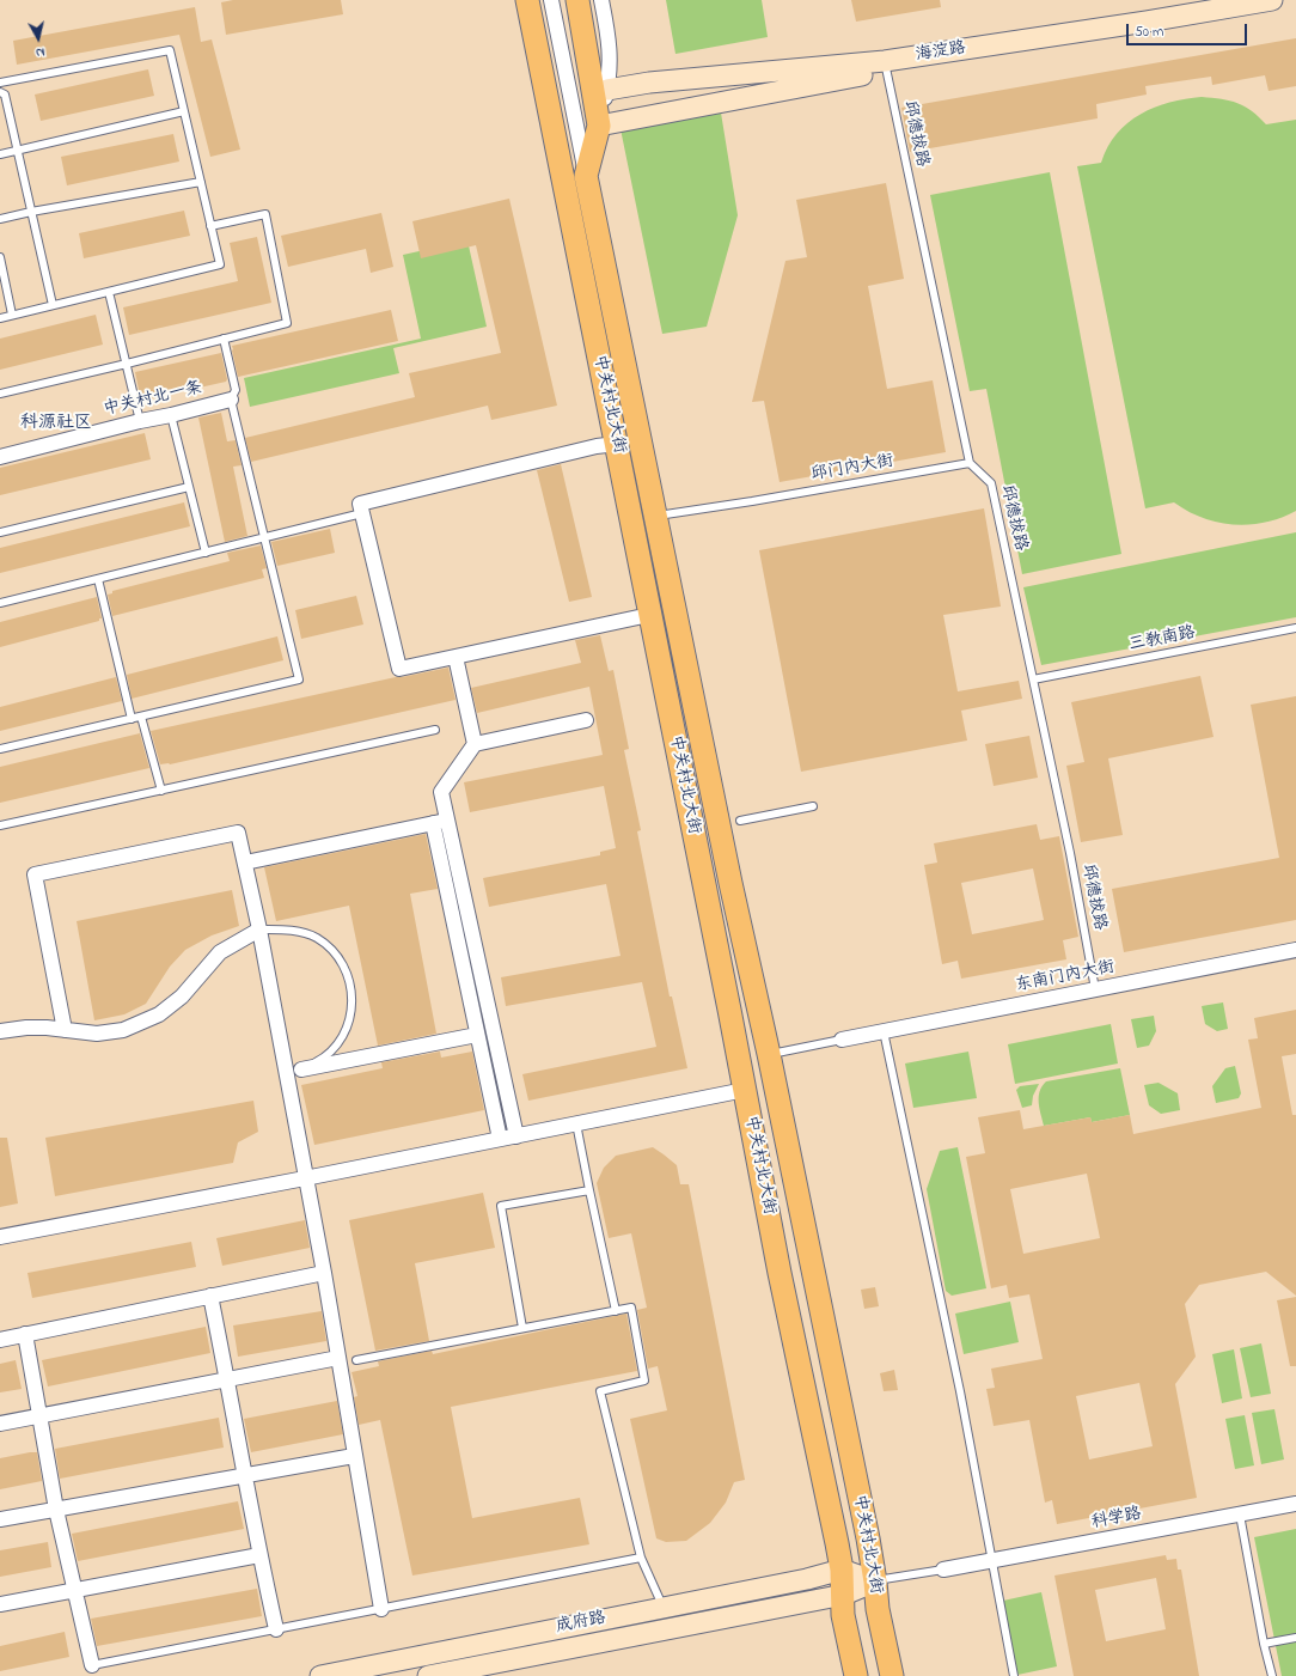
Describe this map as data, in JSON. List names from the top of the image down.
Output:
{
  "streets": {
    "main road": ["海淀路", "中关村北大街", "成府路"],
    "street": ["中关村北一条", "东南门内大街", "科学路"],
    "lane": ["邱德拔路", "邱门内大街", "三教南路"]
  },
  "crossings": [
    ["海淀路", "邱德拔路"],
    ["海淀路", "中关村北大街"],
    ["邱德拔路", "邱门内大街"],
    ["邱德拔路", "三教南路"],
    ["邱德拔路", "东南门内大街"],
    ["中关村北大街", "邱门内大街"],
    ["中关村北大街", "成府路"]
  ],
  "districts": ["科源社区"],
  "scale_bar": "50 m",
  "north": "bottom"
}
